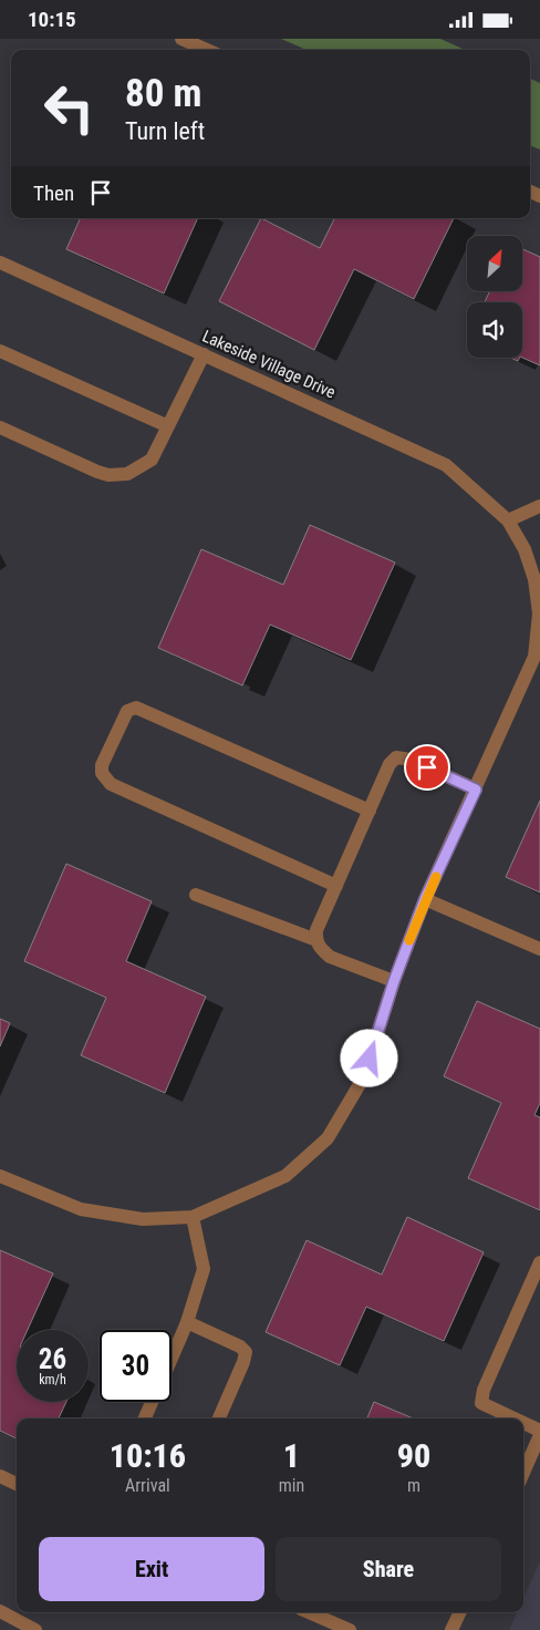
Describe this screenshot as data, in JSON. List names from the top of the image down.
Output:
{
  "streets": {
    "street": ["Lakeside Village Drive"]
  },
  "north": "top right",
  "page": {
    "status": "10:15",
    "turn": ["80 m", "Turn left"],
    "then": "Then",
    "speed": "26 km/h",
    "limit": "30",
    "eta": [
      "10:16",
      "Arrival",
      "1",
      "min",
      "90",
      "m"
    ],
    "buttons": ["Exit", "Share"]
  }
}
